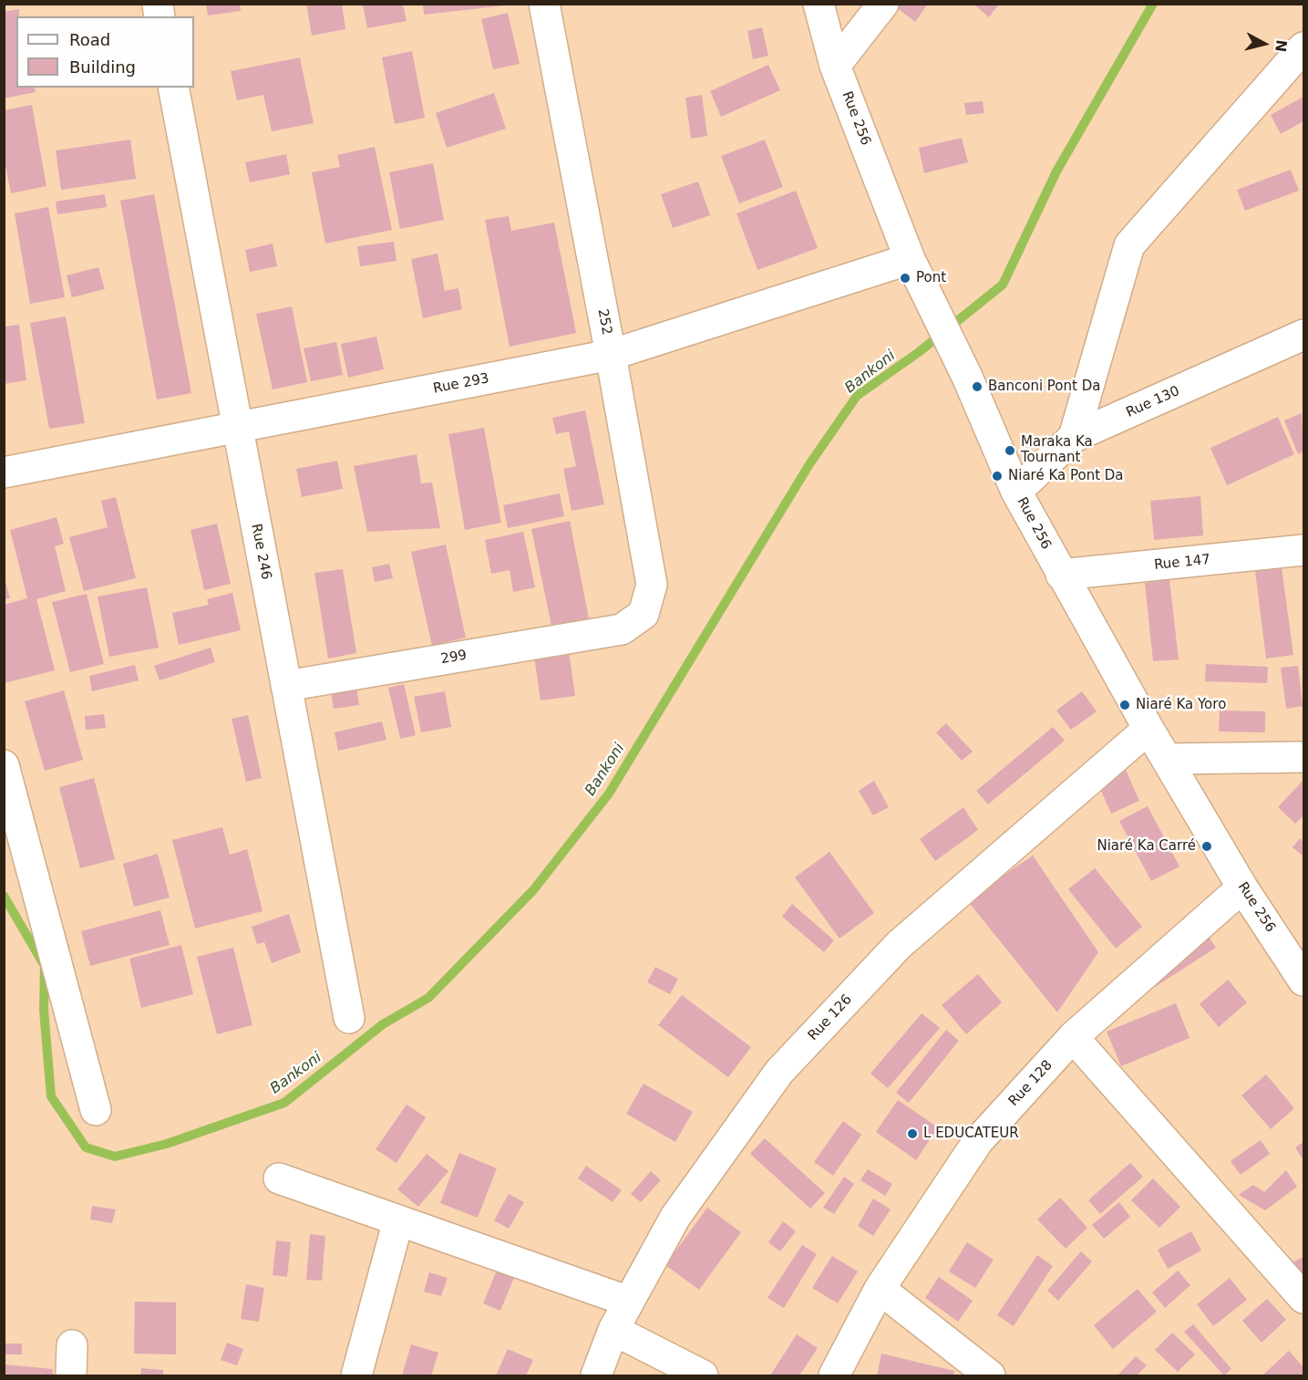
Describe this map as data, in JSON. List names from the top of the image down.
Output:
{
  "streets": {
    "street": [
      "Rue 256",
      "252",
      "Rue 293",
      "Rue 130",
      "Rue 246",
      "Rue 147",
      "299",
      "Rue 126",
      "Rue 128"
    ]
  },
  "crossings": [
    ["Rue 256", "Rue 293"],
    ["Rue 256", "Rue 130"],
    ["Rue 256", "Rue 147"],
    ["Rue 256", "Rue 126"],
    ["Rue 256", "Rue 128"],
    ["252", "Rue 293"],
    ["252", "299"],
    ["Rue 293", "Rue 246"],
    ["Rue 246", "299"]
  ],
  "water": ["Bankoni"],
  "places": [
    "Pont",
    "Banconi Pont Da",
    "Maraka Ka Tournant",
    "Niaré Ka Pont Da",
    "Niaré Ka Yoro",
    "Niaré Ka Carré",
    "L EDUCATEUR"
  ],
  "legend": ["Road", "Building"],
  "north": "right"
}
